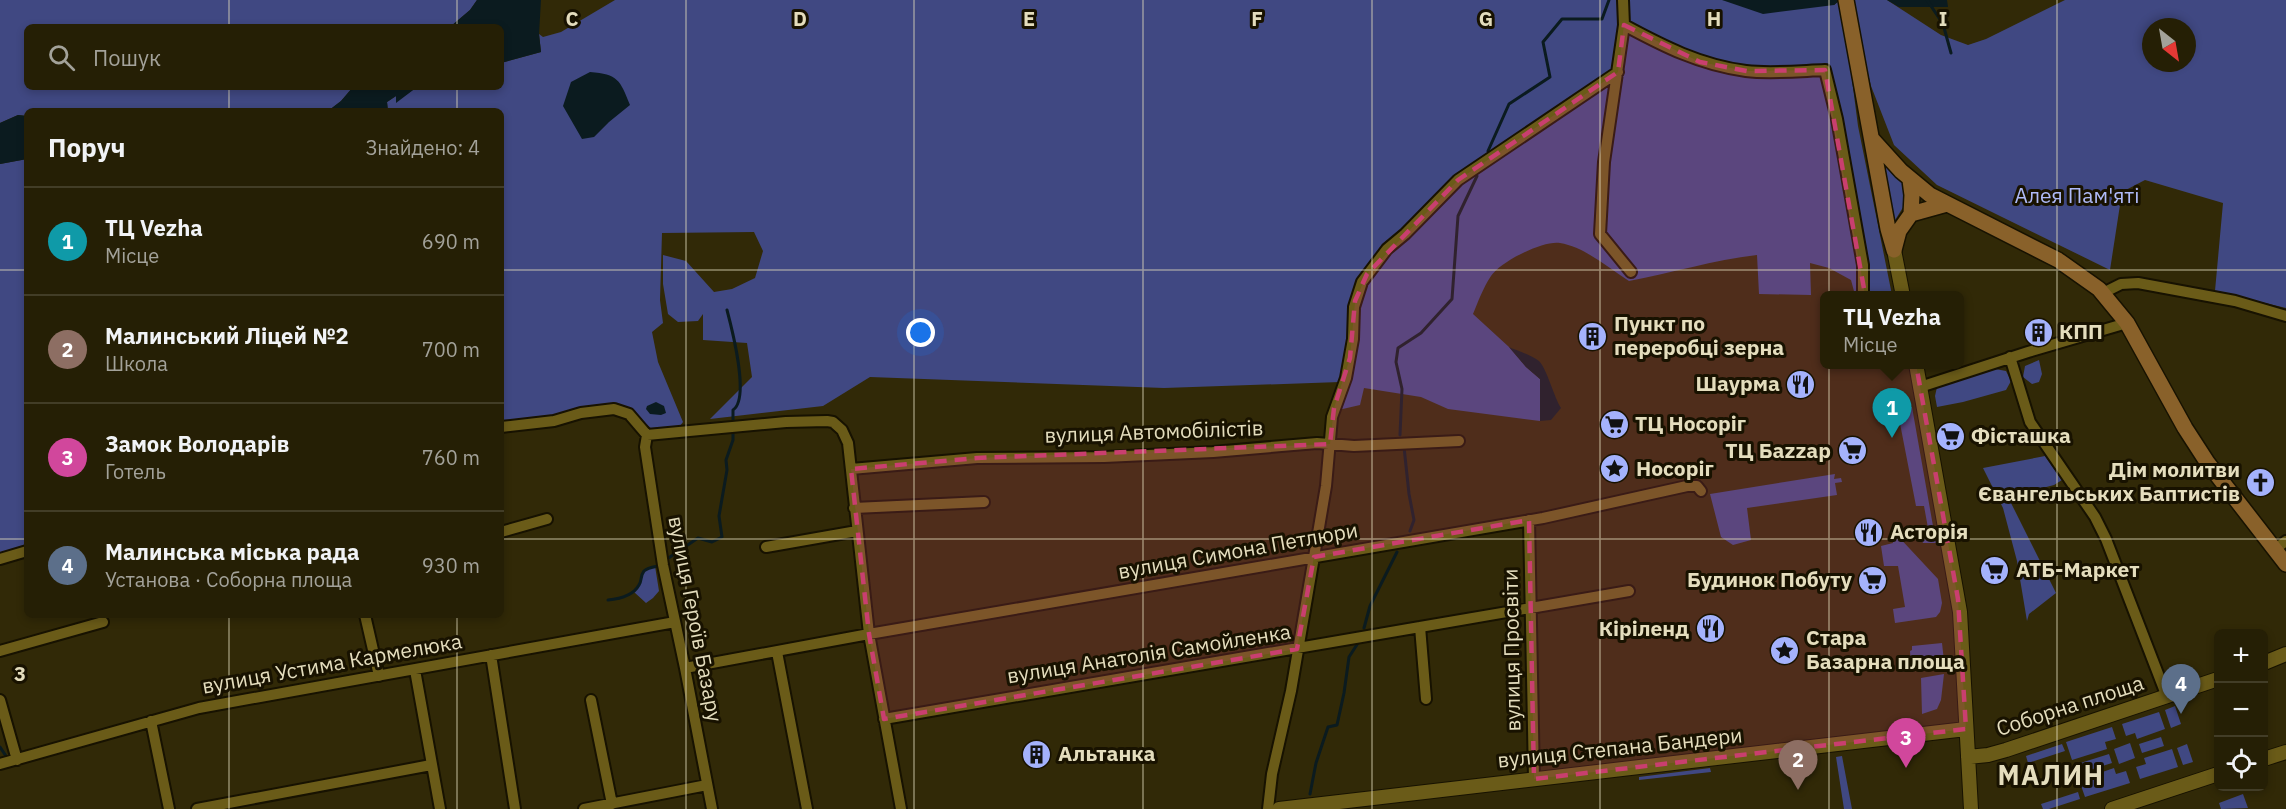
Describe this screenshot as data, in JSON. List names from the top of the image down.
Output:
{
  "streets": {
    "street": [
      "вулиця Автомобілістів",
      "вулиця Симона Петлюри",
      "вулиця Героїв Базару",
      "вулиця Просвіти",
      "вулиця Анатолія Самойленка",
      "вулиця Устима Кармелюка",
      "Соборна площа",
      "вулиця Степана Бандери"
    ]
  },
  "crossings": [
    ["вулиця Симона Петлюри", "вулиця Героїв Базару"],
    ["вулиця Симона Петлюри", "вулиця Просвіти"],
    ["вулиця Героїв Базару", "вулиця Устима Кармелюка"],
    ["вулиця Просвіти", "вулиця Анатолія Самойленка"],
    ["вулиця Просвіти", "вулиця Степана Бандери"]
  ],
  "districts": ["МАЛИН"],
  "parks": ["Алея Пам'яті"],
  "places": {
    "building": ["КПП", "Пункт по переробці зерна", "Альтанка"],
    "restaurant": ["Шаурма", "Асторія", "Кіріленд"],
    "supermarket": [
      "ТЦ Носоріг",
      "Фісташка",
      "ТЦ Баzzар",
      "АТБ-Маркет",
      "Будинок Побуту"
    ],
    "place": ["Носоріг", "Стара Базарна площа"],
    "church": ["Дім молитви Євангельських Баптистів"]
  },
  "north": "bottom right",
  "page": {
    "search": "Пошук",
    "heading": ["Поруч", "Знайдено: 4"],
    "list": [
      {
        "mark": "1",
        "name": "ТЦ Vezha",
        "note": "Місце",
        "value": "690 m"
      },
      {
        "mark": "2",
        "name": "Малинський Ліцей №2",
        "note": "Школа",
        "value": "700 m"
      },
      {
        "mark": "3",
        "name": "Замок Володарів",
        "note": "Готель",
        "value": "760 m"
      },
      {
        "mark": "4",
        "name": "Малинська міська рада",
        "note": "Установа · Соборна площа",
        "value": "930 m"
      }
    ],
    "popup": ["ТЦ Vezha", "Місце"],
    "pins": [
      "1",
      "4",
      "3",
      "2"
    ],
    "map_buttons": ["+", "−"]
  },
  "grid": {
    "columns": [
      "C",
      "D",
      "E",
      "F",
      "G",
      "H",
      "I"
    ],
    "rows": ["3"]
  }
}
